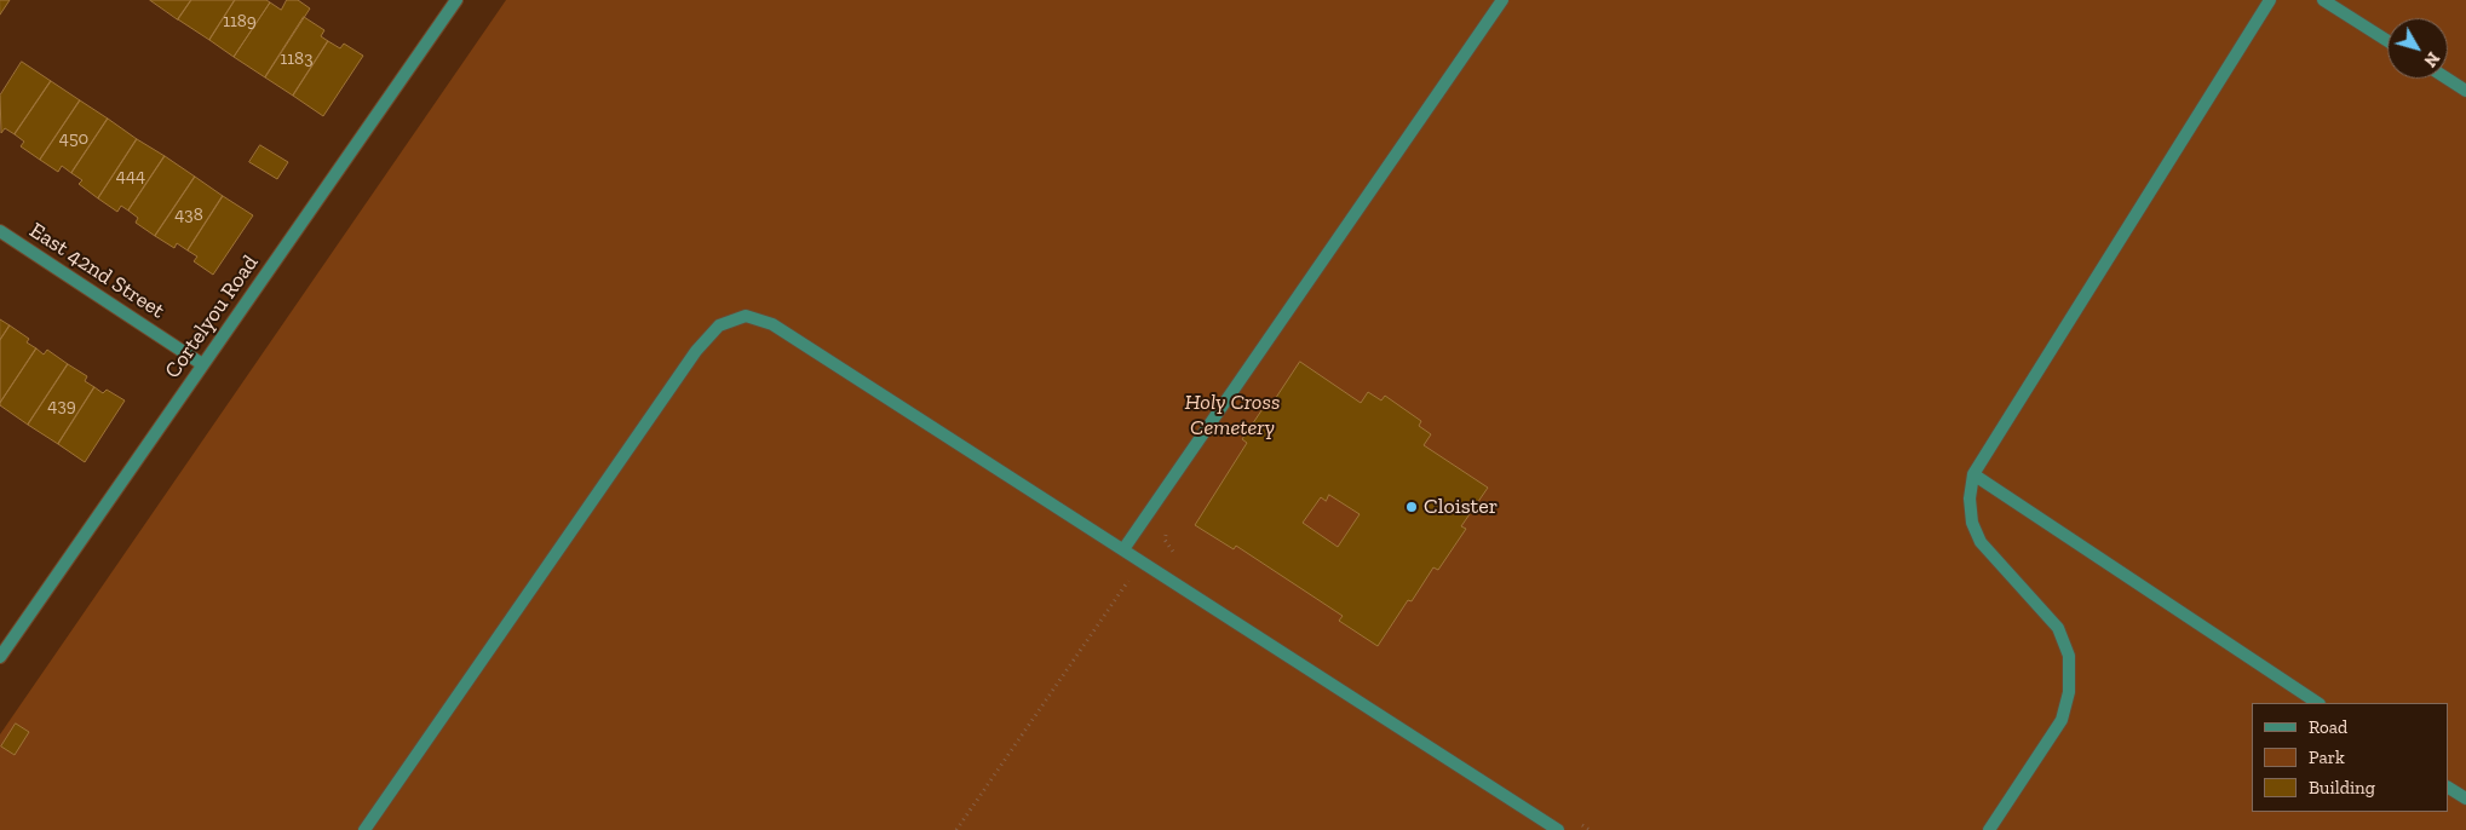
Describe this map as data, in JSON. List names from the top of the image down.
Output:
{
  "streets": {
    "street": ["East 42nd Street", "Cortelyou Road"]
  },
  "crossings": [
    ["East 42nd Street", "Cortelyou Road"]
  ],
  "parks": ["Holy Cross Cemetery"],
  "places": ["Cloister"],
  "house_numbers": [
    "1189",
    "1183",
    "450",
    "444",
    "438",
    "439"
  ],
  "legend": ["Road", "Park", "Building"],
  "north": "bottom right"
}
